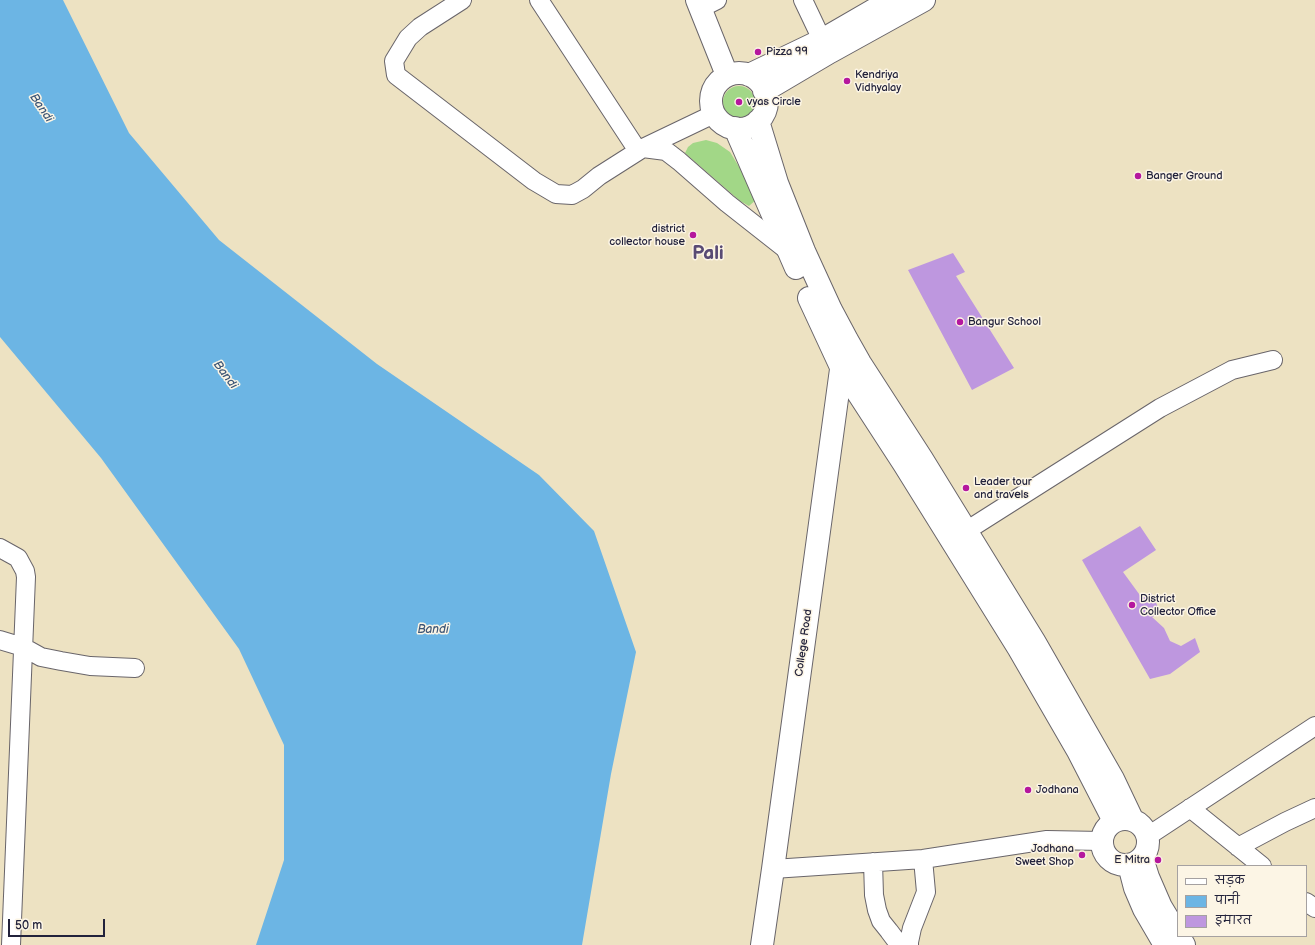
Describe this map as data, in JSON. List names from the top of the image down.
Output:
{
  "streets": {
    "main road": ["College Road"]
  },
  "districts": ["Pali"],
  "water": ["Bandi"],
  "places": [
    "Pizza 99",
    "Kendriya Vidhyalay",
    "vyas Circle",
    "Banger Ground",
    "district collector house",
    "Bangur School",
    "Leader tour and travels",
    "District Collector Office",
    "Jodhana",
    "Jodhana Sweet Shop",
    "E Mitra"
  ],
  "legend": ["सड़क", "पानी", "इमारत"],
  "scale_bar": "50 m"
}
